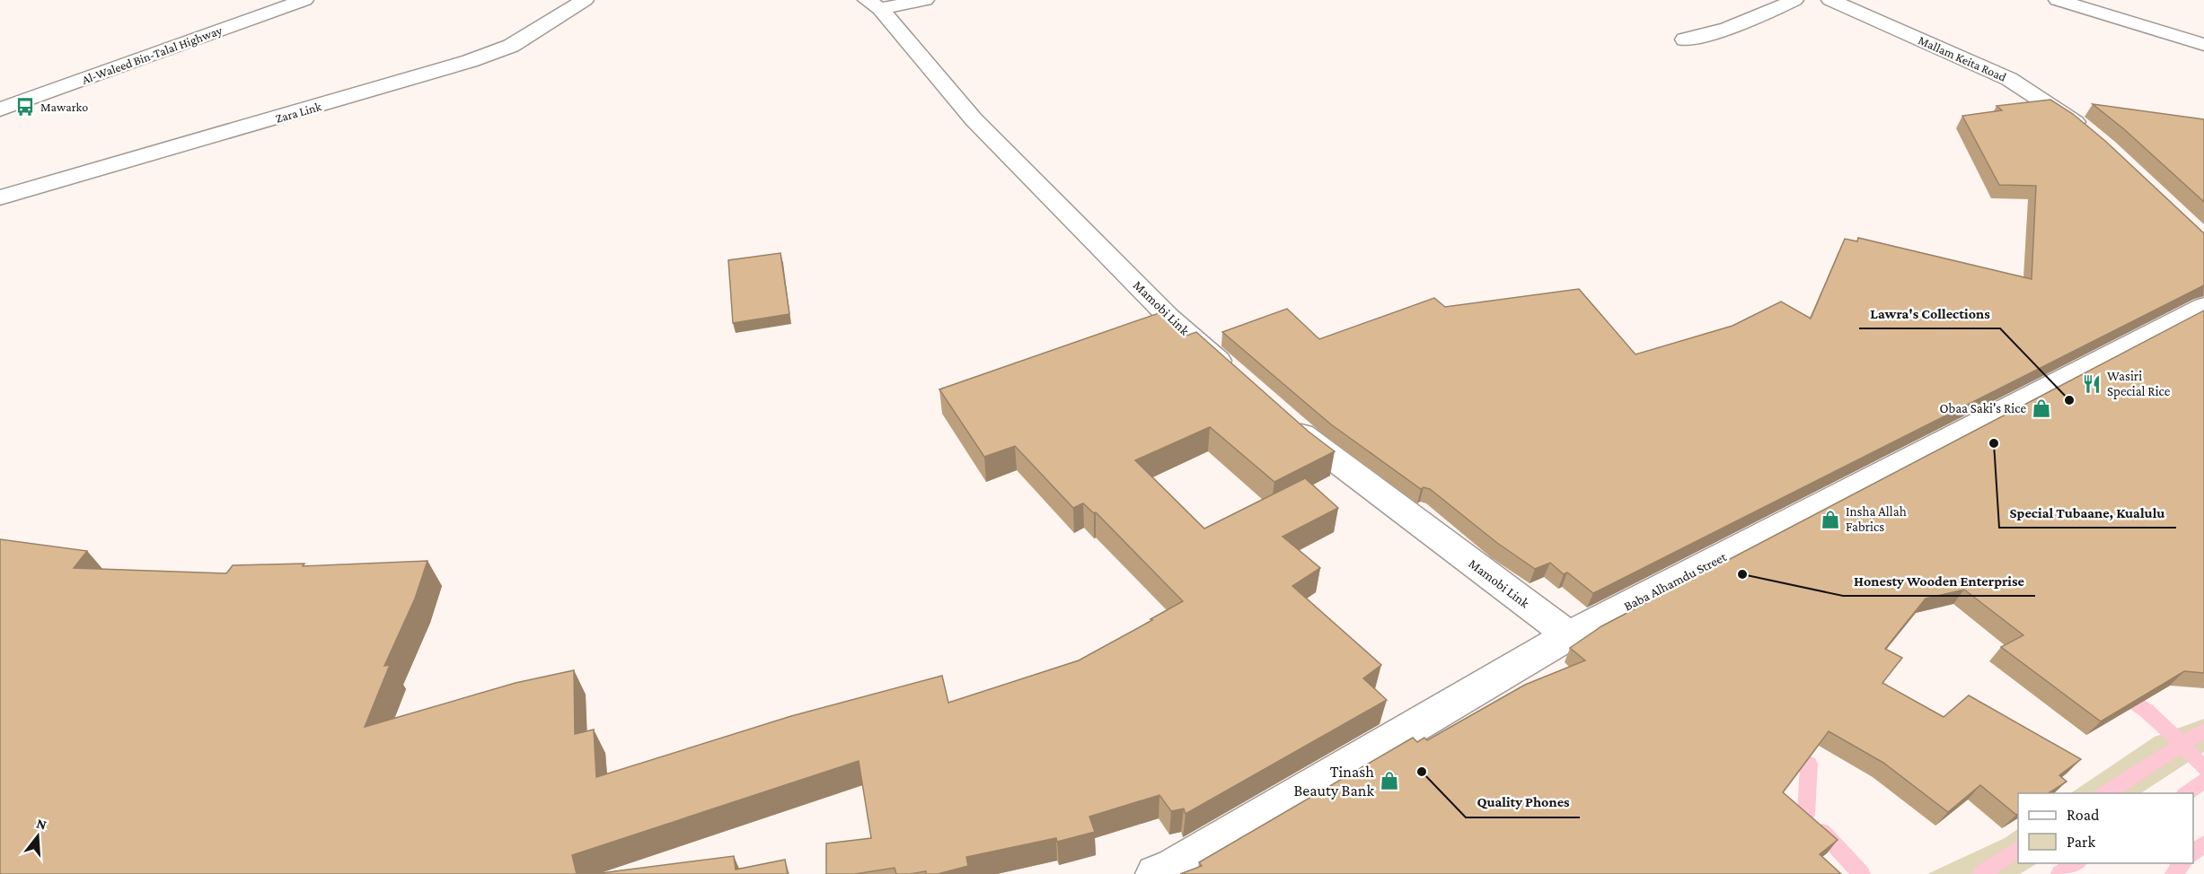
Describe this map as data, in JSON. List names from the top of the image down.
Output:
{
  "streets": {
    "street": [
      "Al-Waleed Bin-Talal Highway",
      "Mallam Keita Road",
      "Zara Link",
      "Mamobi Link",
      "Baba Alhamdu Street"
    ]
  },
  "crossings": [
    ["Mamobi Link", "Baba Alhamdu Street"]
  ],
  "places": {
    "bus stop": ["Mawarko"],
    "restaurant": ["Wasiri Special Rice"],
    "other": [
      "Lawra's Collections",
      "Special Tubaane, Kualulu",
      "Honesty Wooden Enterprise",
      "Quality Phones"
    ],
    "shop": ["Obaa Saki's Rice", "Insha Allah Fabrics", "Tinash Beauty Bank"]
  },
  "legend": ["Road", "Park"],
  "north": "top"
}
